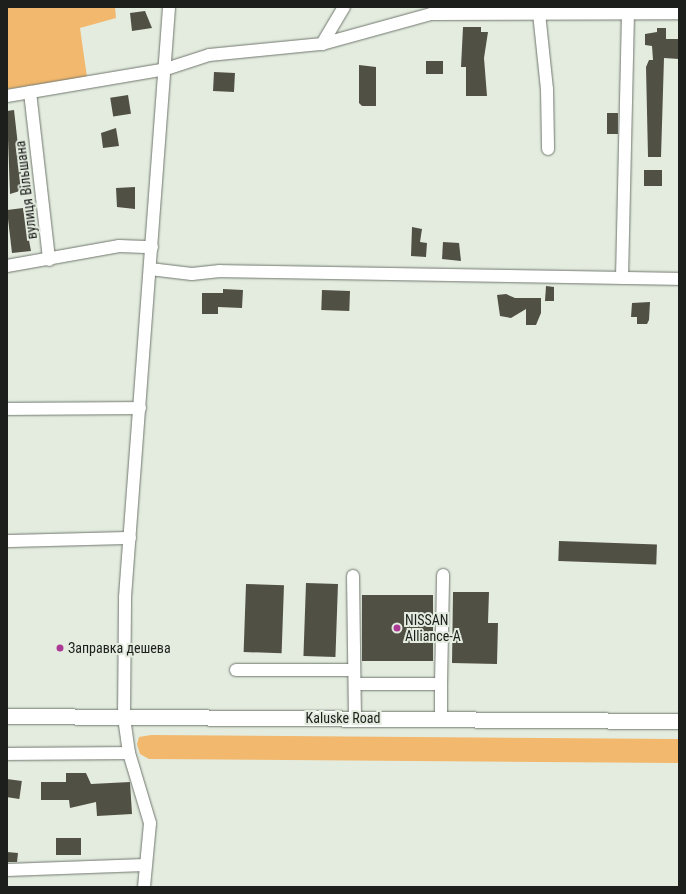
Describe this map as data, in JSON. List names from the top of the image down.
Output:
{
  "streets": {
    "main road": ["Kaluske Road"],
    "street": ["вулиця Вільшана"]
  },
  "places": ["NISSAN Alliance-A", "Заправка дешева"]
}
